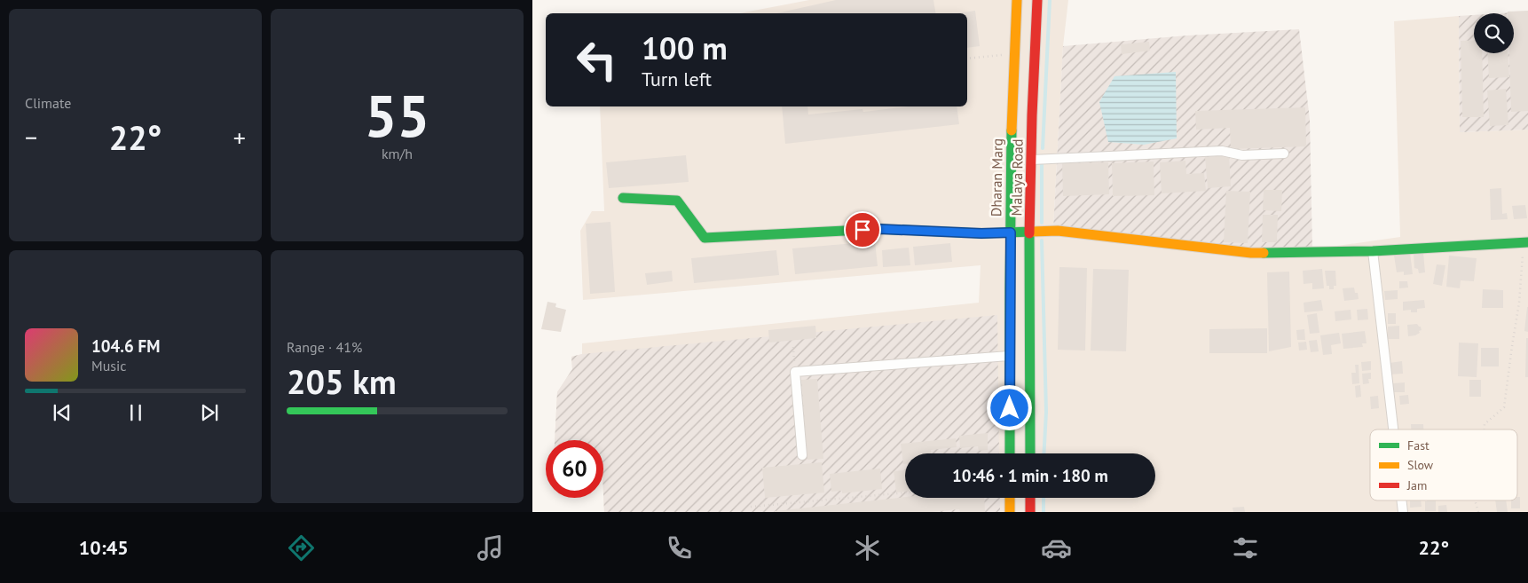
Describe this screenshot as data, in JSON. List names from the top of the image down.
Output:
{
  "streets": {
    "main road": ["Dharan Marg", "Malaya Road"]
  },
  "legend": ["Fast", "Slow", "Jam"],
  "page": {
    "tile": [
      "Climate",
      ["55", "km/h"],
      ["Range · 41%", "205 km"]
    ],
    "turn": ["100 m", "Turn left"],
    "heat": ["−", "22°", "+"],
    "song": ["104.6 FM", "Music"],
    "limit": "60",
    "trip": "10:46 · 1 min · 180 m",
    "tabs": ["10:45", "22°"]
  }
}
